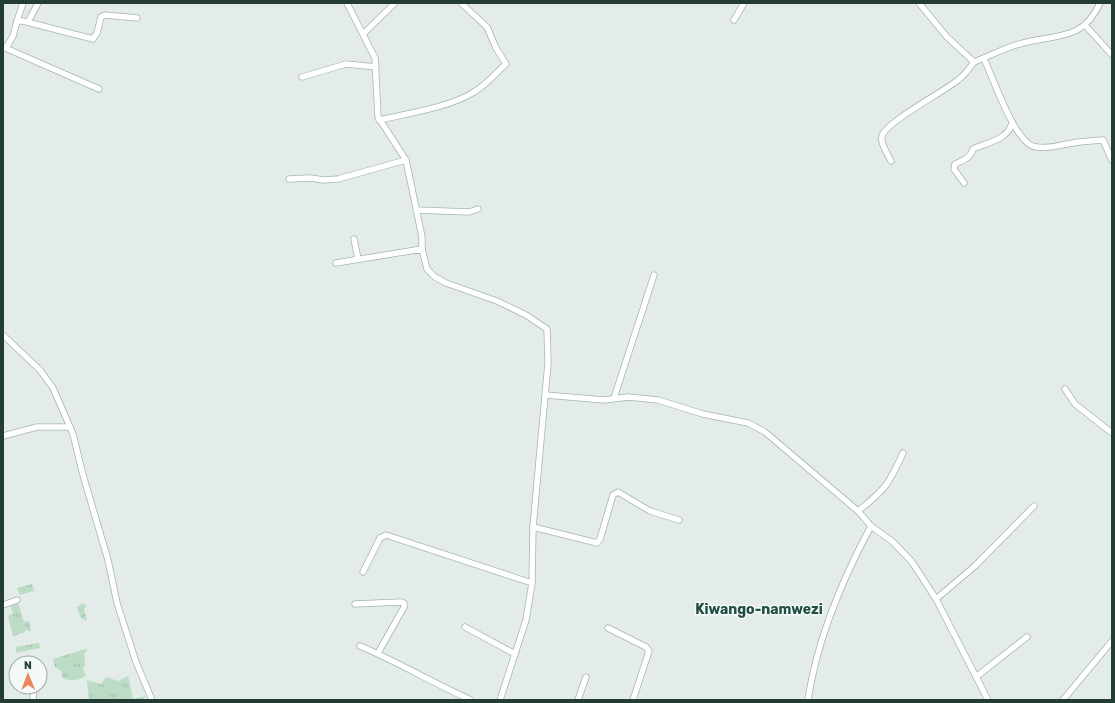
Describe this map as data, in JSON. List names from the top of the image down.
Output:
{
  "districts": ["Kiwango-namwezi"],
  "north": "top"
}
